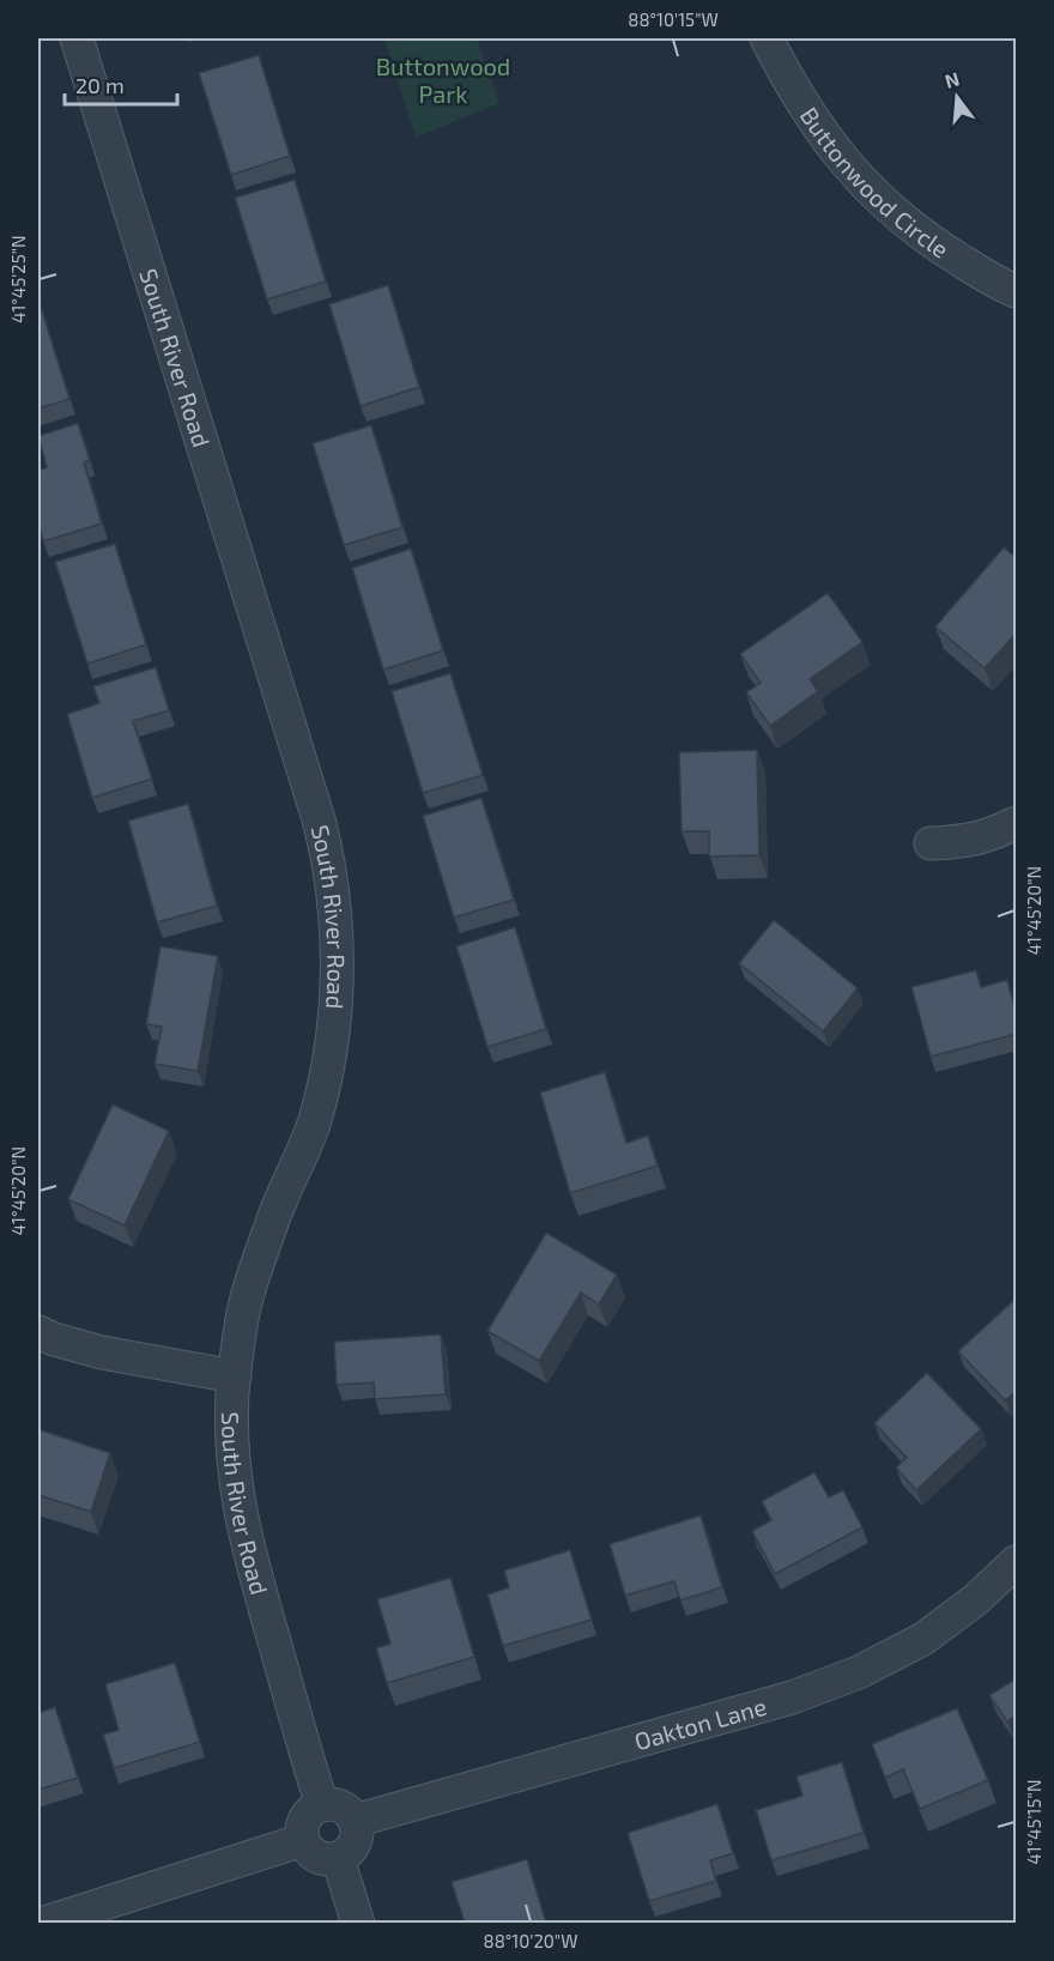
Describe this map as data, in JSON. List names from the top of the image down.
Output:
{
  "streets": {
    "street": ["Buttonwood Circle", "South River Road", "Oakton Lane"]
  },
  "crossings": [
    ["South River Road", "Oakton Lane"]
  ],
  "parks": ["Buttonwood Park"],
  "scale_bar": "20 m",
  "north": "top",
  "coordinates": [
    "88°10'15\"W",
    "41°45'25\"N",
    "41°45'20\"N",
    "41°45'15\"N",
    "88°10'20\"W"
  ]
}
